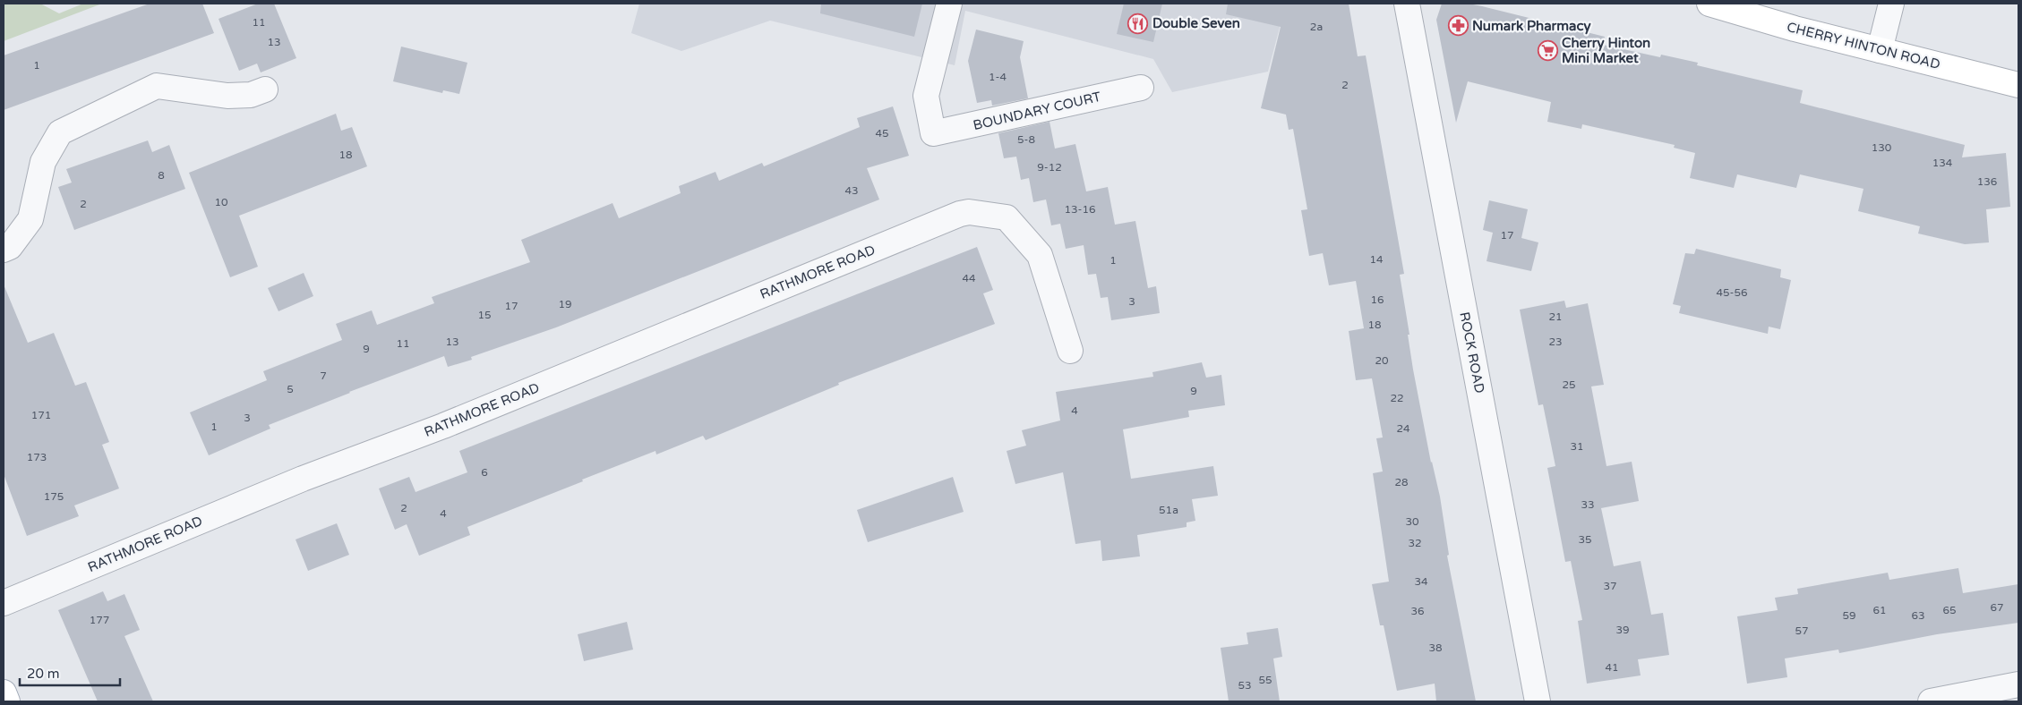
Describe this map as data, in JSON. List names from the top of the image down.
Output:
{
  "streets": {
    "street": [
      "CHERRY HINTON ROAD",
      "BOUNDARY COURT",
      "RATHMORE ROAD",
      "ROCK ROAD"
    ]
  },
  "places": {
    "restaurant": ["Double Seven"],
    "pharmacy": ["Numark Pharmacy"],
    "supermarket": ["Cherry Hinton Mini Market"]
  },
  "house_numbers": [
    "11",
    "2a",
    "13",
    "1",
    "1-4",
    "2",
    "45",
    "5-8",
    "130",
    "18",
    "134",
    "9-12",
    "8",
    "136",
    "43",
    "10",
    "2",
    "13-16",
    "17",
    "14",
    "1",
    "44",
    "45-56",
    "16",
    "3",
    "19",
    "17",
    "15",
    "21",
    "18",
    "13",
    "23",
    "11",
    "9",
    "20",
    "7",
    "25",
    "5",
    "9",
    "22",
    "4",
    "171",
    "3",
    "1",
    "24",
    "31",
    "173",
    "6",
    "28",
    "175",
    "33",
    "2",
    "51a",
    "4",
    "30",
    "35",
    "32",
    "34",
    "37",
    "67",
    "61",
    "65",
    "36",
    "59",
    "63",
    "177",
    "39",
    "57",
    "38",
    "41",
    "55",
    "53"
  ],
  "scale_bar": "20 m"
}
